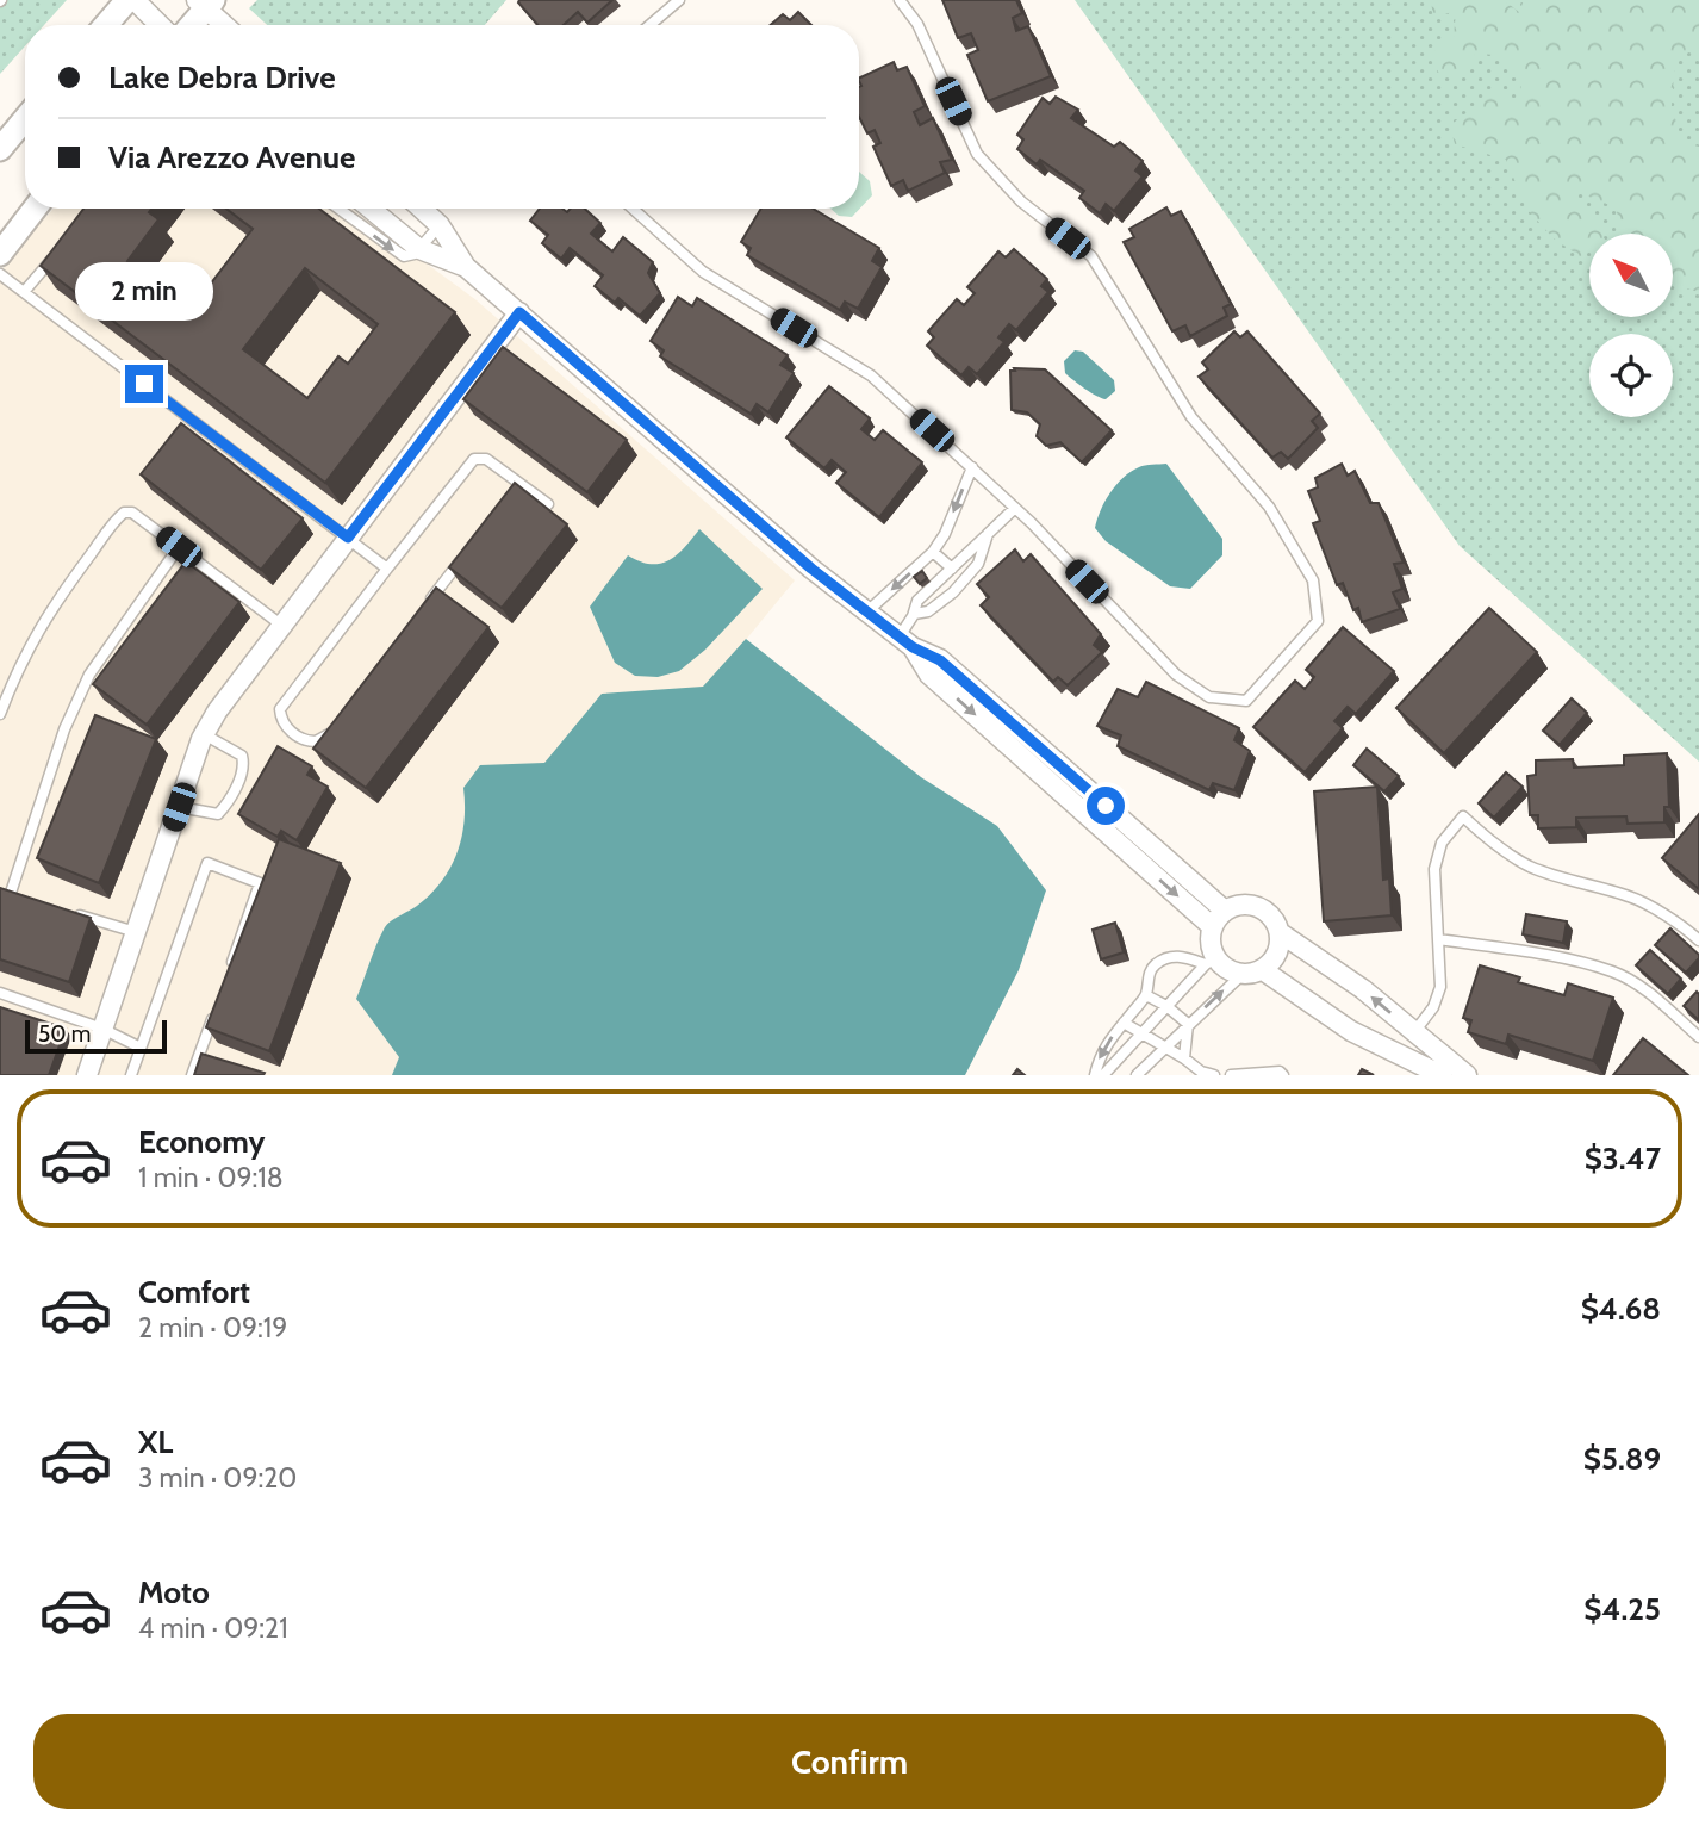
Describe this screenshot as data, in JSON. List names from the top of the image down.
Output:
{
  "scale_bar": "50 m",
  "north": "top left",
  "page": {
    "banner": ["Lake Debra Drive", "Via Arezzo Avenue"],
    "bubble": "2 min",
    "scale": "50 m",
    "list": [
      {
        "name": "Economy",
        "note": "1 min · 09:18",
        "value": "$3.47"
      },
      {
        "name": "Comfort",
        "note": "2 min · 09:19",
        "value": "$4.68"
      },
      {
        "name": "XL",
        "note": "3 min · 09:20",
        "value": "$5.89"
      },
      {
        "name": "Moto",
        "note": "4 min · 09:21",
        "value": "$4.25"
      }
    ],
    "buttons": "Confirm"
  }
}
